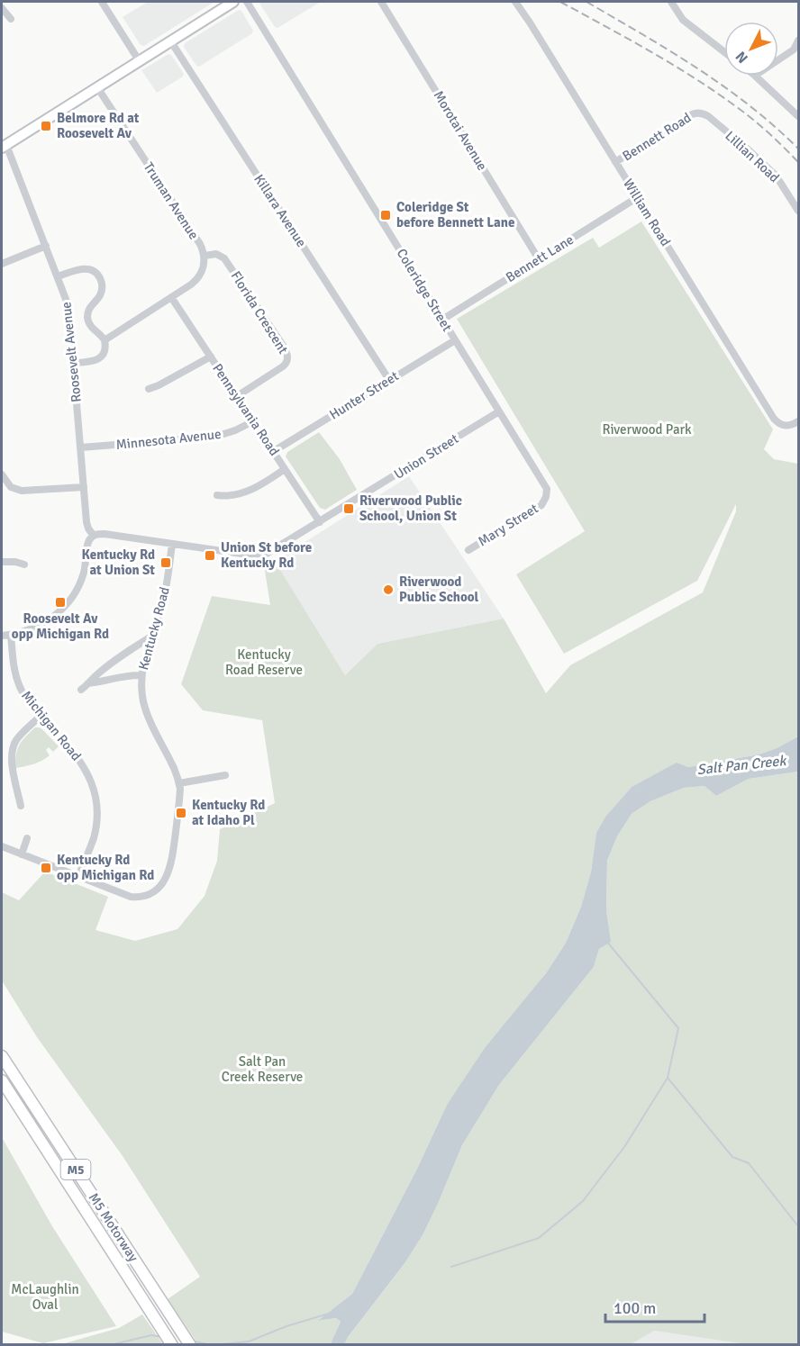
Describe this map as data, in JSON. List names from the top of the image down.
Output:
{
  "streets": {
    "highway": ["M5", "M5 Motorway"],
    "street": [
      "Morotai Avenue",
      "Bennett Road",
      "Lillian Road",
      "Truman Avenue",
      "Killara Avenue",
      "William Road",
      "Bennett Lane",
      "Coleridge Street",
      "Florida Crescent",
      "Roosevelt Avenue",
      "Hunter Street",
      "Pennsylvania Road",
      "Minnesota Avenue",
      "Union Street",
      "Mary Street",
      "Kentucky Road",
      "Michigan Road"
    ]
  },
  "crossings": [
    ["Morotai Avenue", "Bennett Lane"],
    ["Bennett Road", "Lillian Road"],
    ["Bennett Road", "William Road"],
    ["Truman Avenue", "Florida Crescent"],
    ["Truman Avenue", "Roosevelt Avenue"],
    ["Truman Avenue", "Pennsylvania Road"],
    ["Killara Avenue", "Hunter Street"],
    ["William Road", "Bennett Lane"],
    ["Bennett Lane", "Coleridge Street"],
    ["Coleridge Street", "Hunter Street"],
    ["Coleridge Street", "Union Street"],
    ["Coleridge Street", "Mary Street"],
    ["Florida Crescent", "Pennsylvania Road"],
    ["Roosevelt Avenue", "Minnesota Avenue"],
    ["Roosevelt Avenue", "Union Street"],
    ["Hunter Street", "Pennsylvania Road"],
    ["Pennsylvania Road", "Minnesota Avenue"],
    ["Pennsylvania Road", "Union Street"],
    ["Union Street", "Kentucky Road"],
    ["Kentucky Road", "Michigan Road"]
  ],
  "water": ["Salt Pan Creek"],
  "parks": [
    "Riverwood Park",
    "Kentucky Road Reserve",
    "Salt Pan Creek Reserve",
    "McLaughlin Oval"
  ],
  "places": {
    "transit": [
      "Belmore Rd at Roosevelt Av",
      "Coleridge St before Bennett Lane",
      "Riverwood Public School, Union St",
      "Union St before Kentucky Rd",
      "Kentucky Rd at Union St",
      "Roosevelt Av opp Michigan Rd",
      "Kentucky Rd at Idaho Pl",
      "Kentucky Rd opp Michigan Rd"
    ],
    "other": ["Riverwood Public School"]
  },
  "scale_bar": "100 m",
  "north": "bottom left"
}
